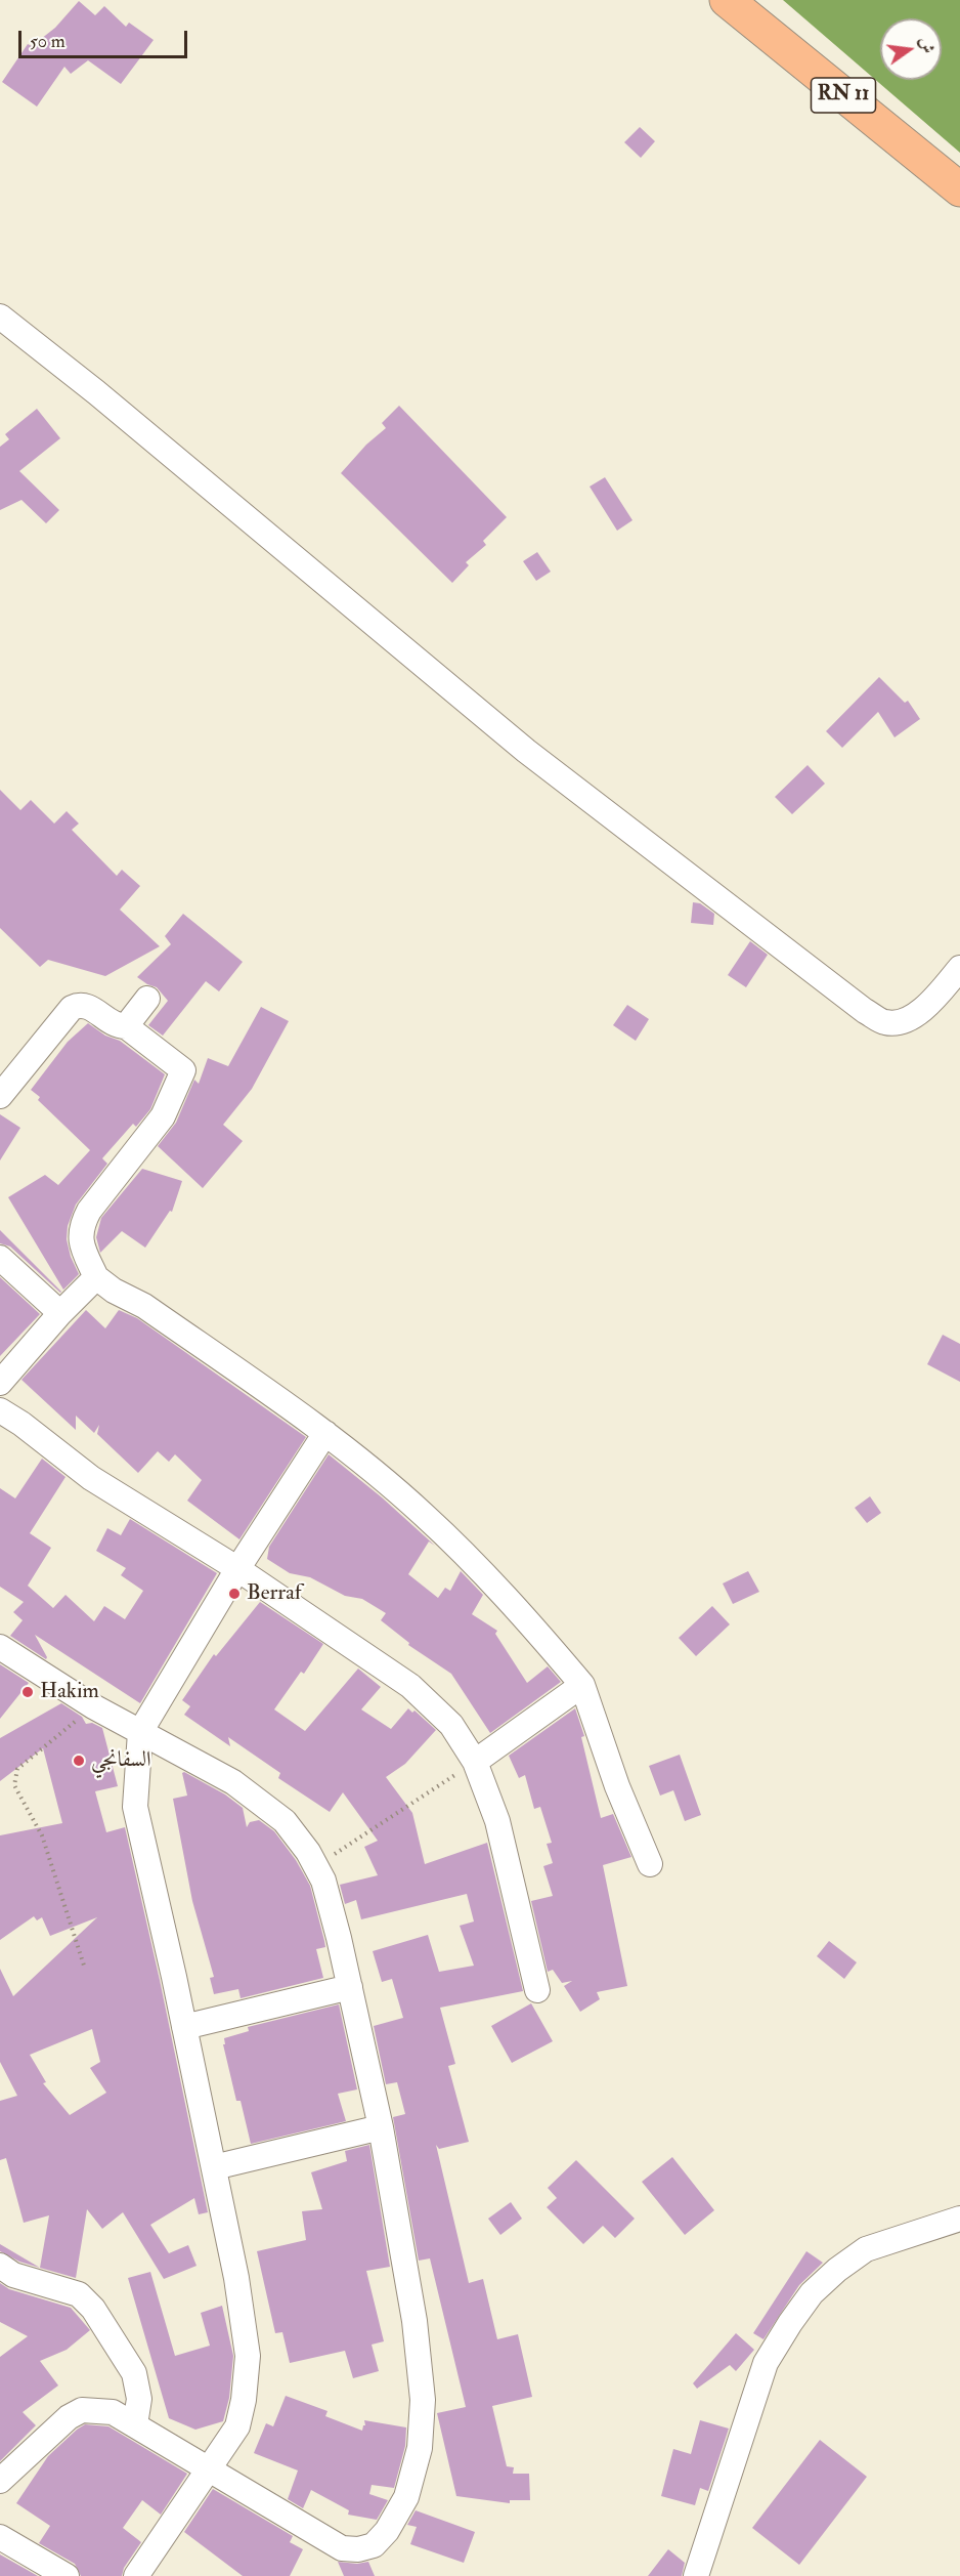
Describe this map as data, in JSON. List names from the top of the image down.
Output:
{
  "streets": {
    "main road": ["RN 11"]
  },
  "places": ["Berraf", "Hakim", "السفانجي"],
  "scale_bar": "50 m",
  "north": "right"
}
